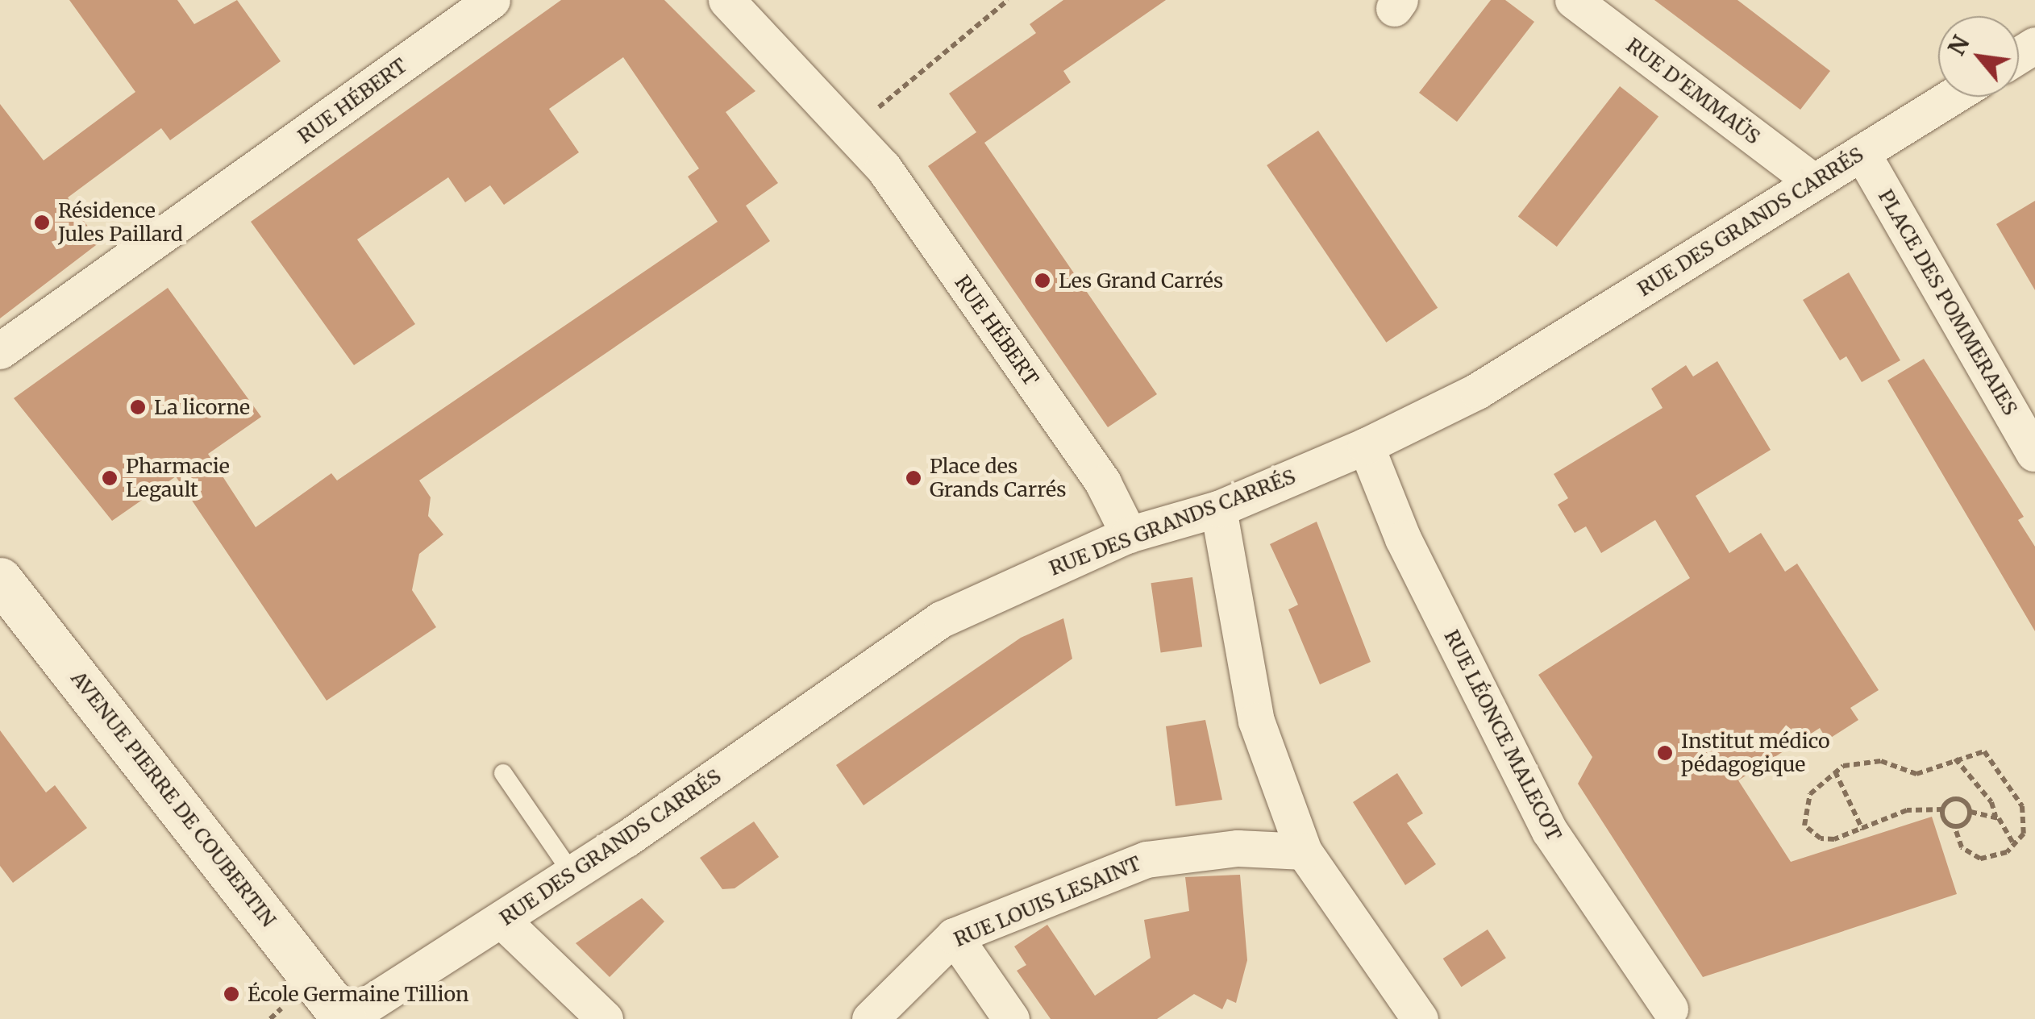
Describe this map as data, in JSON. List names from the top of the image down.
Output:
{
  "streets": {
    "street": [
      "RUE D'EMMAÜS",
      "RUE HÉBERT",
      "RUE DES GRANDS CARRÉS",
      "PLACE DES POMMERAIES",
      "RUE LÉONCE MALECOT",
      "AVENUE PIERRE DE COUBERTIN",
      "RUE LOUIS LESAINT"
    ]
  },
  "crossings": [
    ["RUE D'EMMAÜS", "RUE DES GRANDS CARRÉS"],
    ["RUE HÉBERT", "RUE DES GRANDS CARRÉS"],
    ["RUE DES GRANDS CARRÉS", "PLACE DES POMMERAIES"],
    ["RUE DES GRANDS CARRÉS", "RUE LÉONCE MALECOT"],
    ["RUE DES GRANDS CARRÉS", "AVENUE PIERRE DE COUBERTIN"]
  ],
  "places": [
    "Résidence Jules Paillard",
    "Les Grand Carrés",
    "La licorne",
    "Pharmacie Legault",
    "Place des Grands Carrés",
    "Institut médico pédagogique",
    "École Germaine Tillion"
  ],
  "north": "top left"
}
